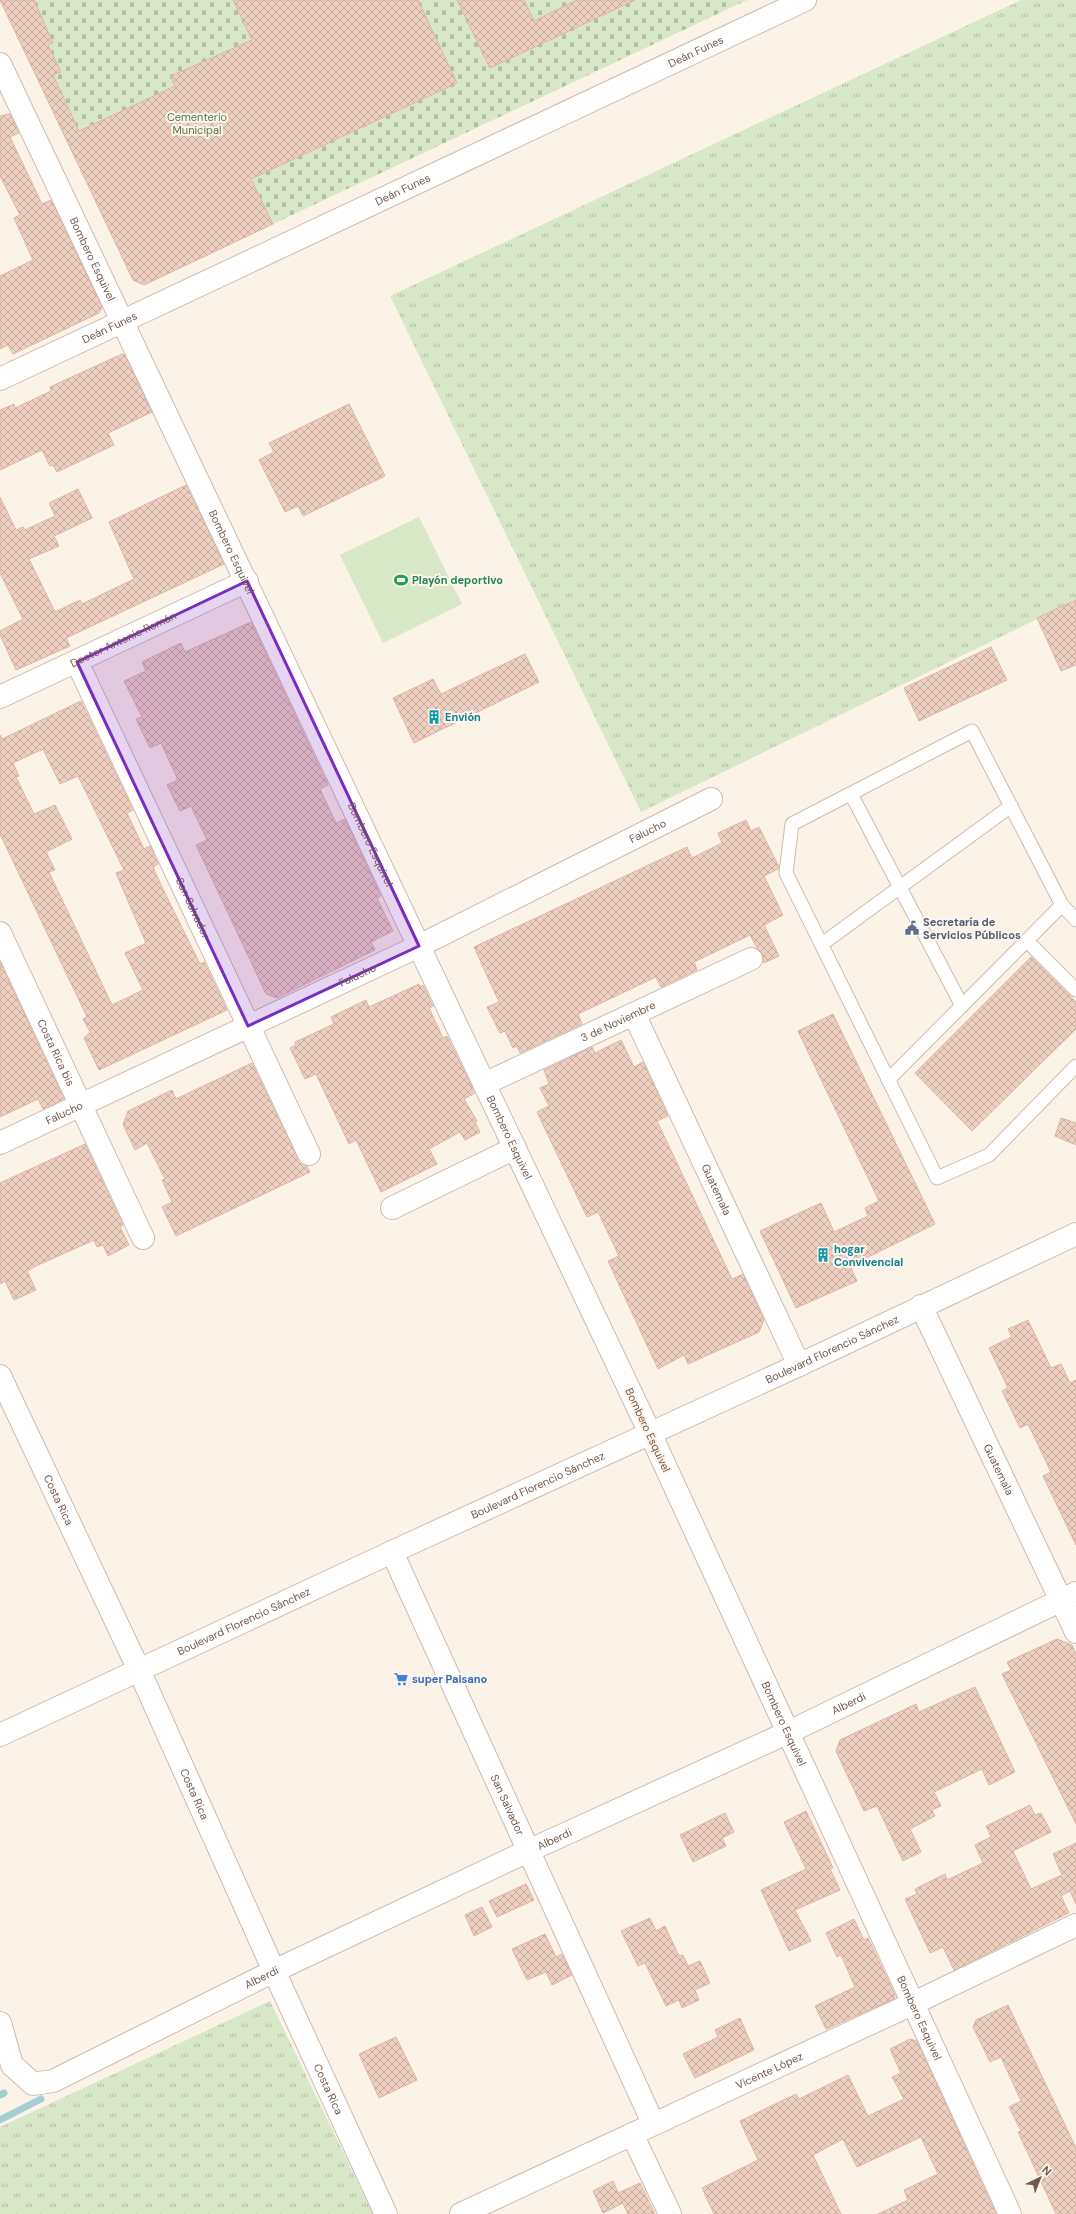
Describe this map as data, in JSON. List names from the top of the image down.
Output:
{
  "streets": {
    "street": [
      "Deán Funes",
      "Bombero Esquivel",
      "Doctor Antonio Román",
      "Falucho",
      "San Salvador",
      "3 de Noviembre",
      "Costa Rica bis",
      "Guatemala",
      "Boulevard Florencio Sánchez",
      "Costa Rica",
      "Alberdi",
      "Vicente López"
    ]
  },
  "crossings": [
    ["Deán Funes", "Bombero Esquivel"],
    ["Bombero Esquivel", "Doctor Antonio Román"],
    ["Bombero Esquivel", "Falucho"],
    ["Bombero Esquivel", "3 de Noviembre"],
    ["Bombero Esquivel", "Boulevard Florencio Sánchez"],
    ["Bombero Esquivel", "Alberdi"],
    ["Bombero Esquivel", "Vicente López"],
    ["Doctor Antonio Román", "San Salvador"],
    ["Falucho", "San Salvador"],
    ["Falucho", "Costa Rica bis"],
    ["San Salvador", "Boulevard Florencio Sánchez"],
    ["San Salvador", "Alberdi"],
    ["San Salvador", "Vicente López"],
    ["3 de Noviembre", "Guatemala"],
    ["Guatemala", "Boulevard Florencio Sánchez"],
    ["Guatemala", "Alberdi"],
    ["Boulevard Florencio Sánchez", "Costa Rica"],
    ["Costa Rica", "Alberdi"]
  ],
  "parks": ["Cementerio Municipal"],
  "places": {
    "sports": ["Playón deportivo"],
    "building": ["Envión", "hogar Convivencial"],
    "public building": ["Secretaría de Servicios Públicos"],
    "supermarket": ["super Paisano"]
  },
  "north": "top right"
}
